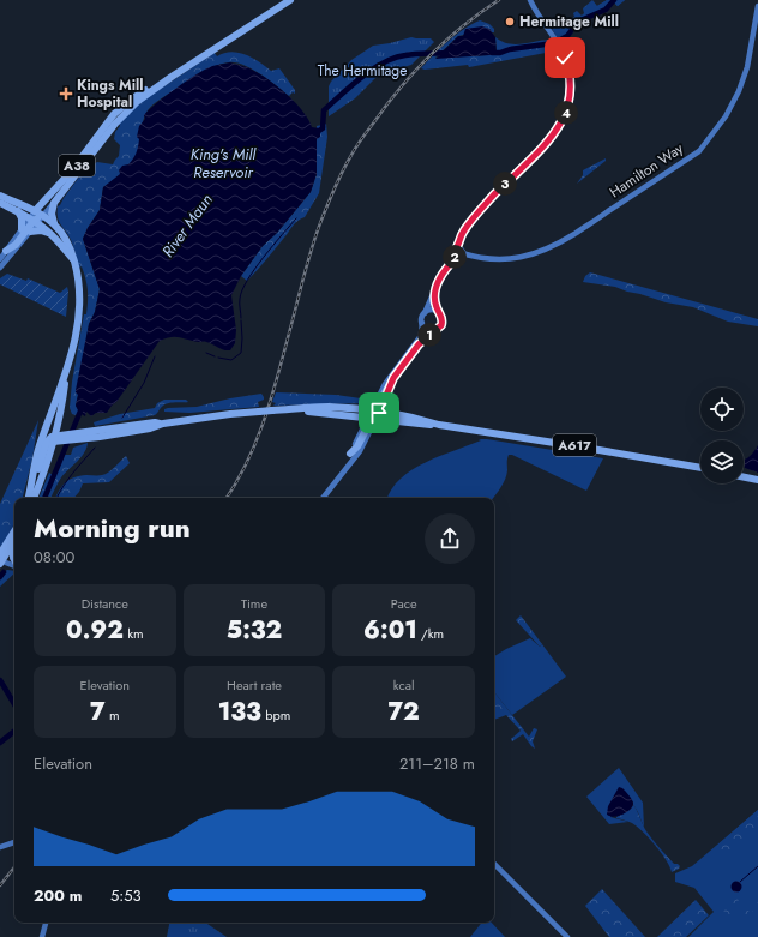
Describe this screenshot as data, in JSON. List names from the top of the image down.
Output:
{
  "streets": {
    "highway": ["A38", "A617"],
    "street": ["Hamilton Way"]
  },
  "water": ["King's Mill Reservoir", "River Maun"],
  "parks": ["The Hermitage"],
  "places": {
    "other": ["Hermitage Mill"],
    "health": ["Kings Mill Hospital"]
  },
  "page": {
    "pins": [
      "4",
      "3",
      "2",
      "1"
    ],
    "heading": ["Morning run", "08:00"],
    "stats": [
      ["Distance", "0.92 km"],
      ["Time", "5:32"],
      ["Pace", "6:01 /km"],
      ["Elevation", "7 m"],
      ["Heart rate", "133 bpm"],
      ["kcal", "72"]
    ],
    "chart": ["Elevation", "211–218 m"],
    "list": [
      {
        "name": "200 m",
        "note": "5:53"
      }
    ]
  }
}
